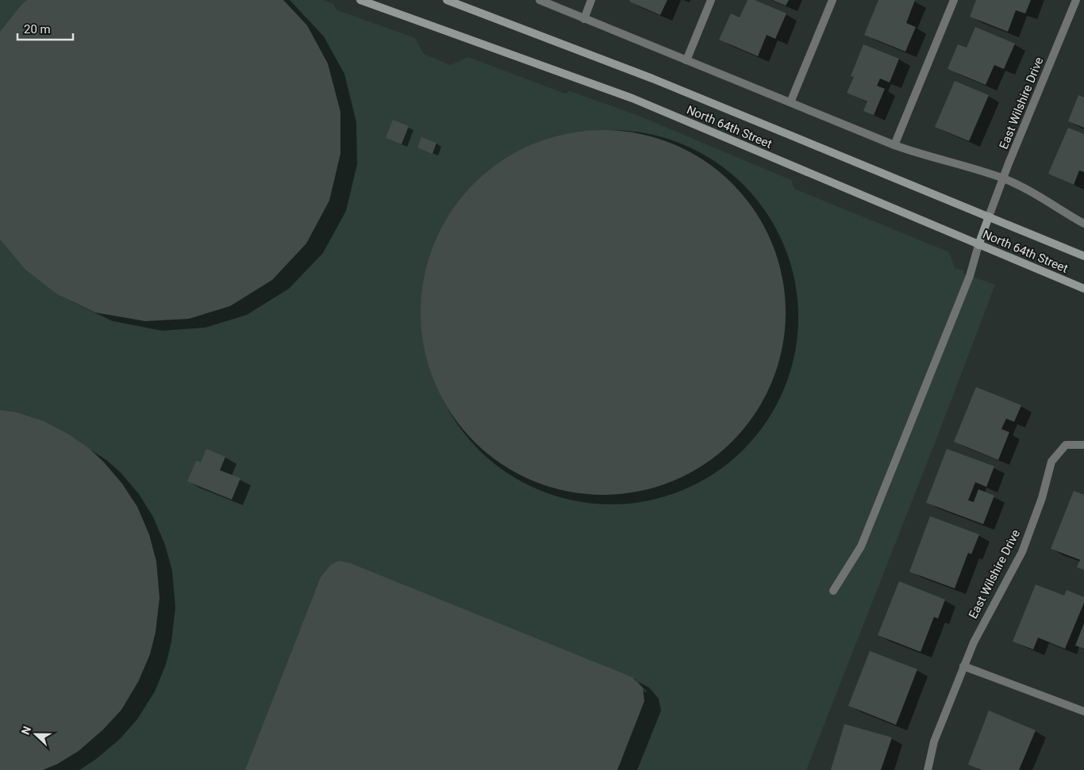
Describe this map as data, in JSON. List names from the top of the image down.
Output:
{
  "streets": {
    "main road": ["North 64th Street"],
    "street": ["East Wilshire Drive"]
  },
  "crossings": [
    ["East Wilshire Drive", "North 64th Street"]
  ],
  "scale_bar": "20 m",
  "north": "left"
}
